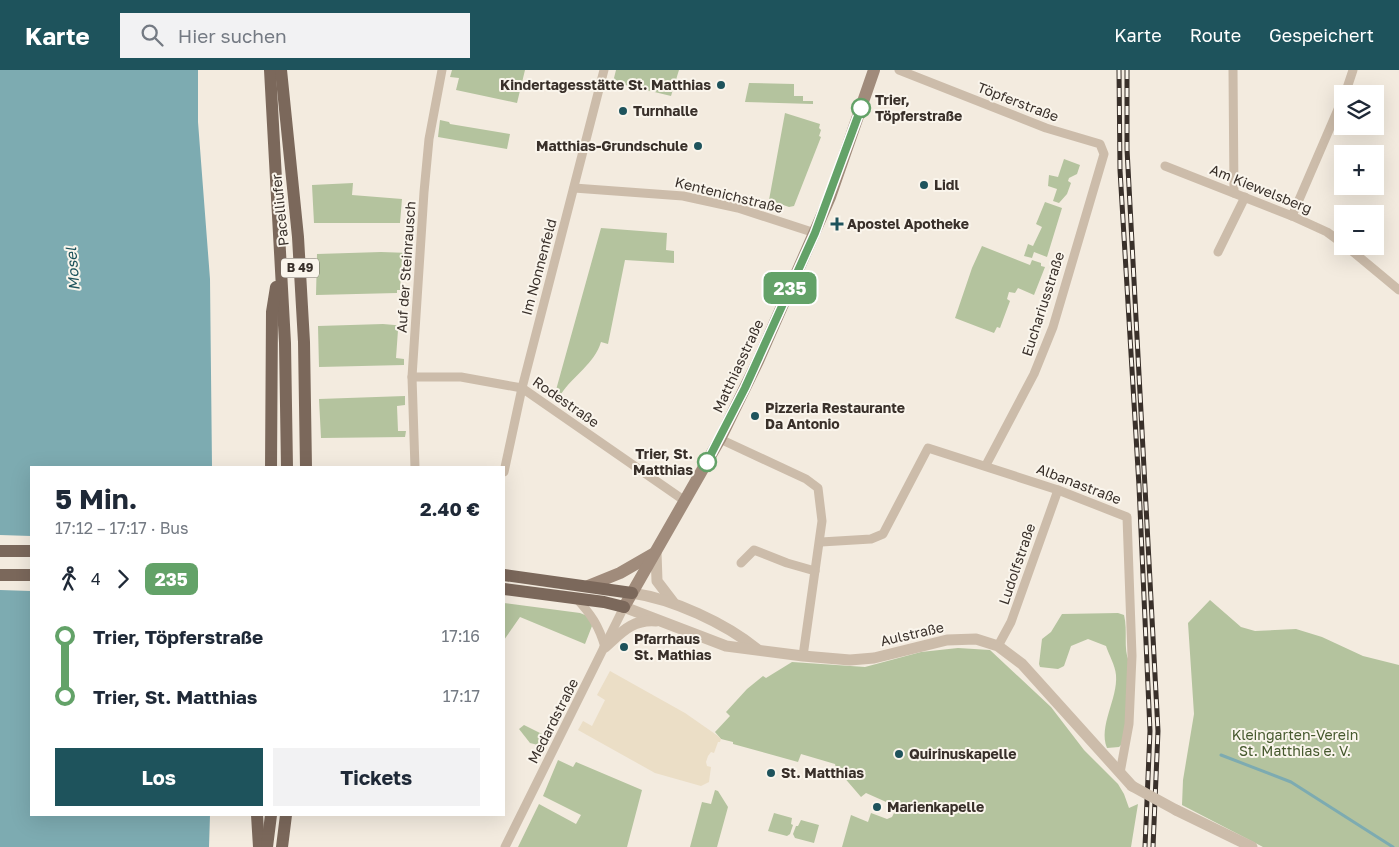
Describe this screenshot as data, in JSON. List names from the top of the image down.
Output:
{
  "streets": {
    "main road": ["Pacelliufer", "B 49", "Matthiasstraße"],
    "street": [
      "Töpferstraße",
      "Am Kiewelsberg",
      "Kentenichstraße",
      "Auf der Steinrausch",
      "Im Nonnenfeld",
      "Euchariusstraße",
      "Rodestraße",
      "Albanastraße",
      "Ludolfstraße",
      "Aulstraße",
      "Medardstraße"
    ]
  },
  "crossings": [
    ["Töpferstraße", "Euchariusstraße"],
    ["Kentenichstraße", "Im Nonnenfeld"],
    ["Kentenichstraße", "Matthiasstraße"],
    ["Auf der Steinrausch", "Rodestraße"],
    ["Im Nonnenfeld", "Rodestraße"],
    ["Euchariusstraße", "Albanastraße"],
    ["Matthiasstraße", "Rodestraße"],
    ["Matthiasstraße", "Aulstraße"],
    ["Matthiasstraße", "Medardstraße"],
    ["Albanastraße", "Ludolfstraße"],
    ["Albanastraße", "Aulstraße"],
    ["Ludolfstraße", "Aulstraße"],
    ["Aulstraße", "Medardstraße"]
  ],
  "water": ["Mosel"],
  "parks": ["Kleingarten-Verein St. Matthias e. V."],
  "places": {
    "other": [
      "Kindertagesstätte St. Matthias",
      "Trier, Töpferstraße",
      "Turnhalle",
      "Matthias-Grundschule",
      "Lidl",
      "Pizzeria Restaurante Da Antonio",
      "Trier, St. Matthias",
      "Pfarrhaus St. Mathias",
      "Quirinuskapelle",
      "St. Matthias",
      "Marienkapelle"
    ],
    "health": ["Apostel Apotheke"]
  },
  "lines": ["bus line 235"],
  "page": {
    "header": "Karte",
    "search": "Hier suchen",
    "nav": ["Karte", "Route", "Gespeichert"],
    "on_map": "235",
    "map_buttons": ["+", "−"],
    "heading": ["5 Min.", "17:12 – 17:17 · Bus", "2.40 €"],
    "legs": ["4", "235"],
    "list": [
      {
        "name": "Trier, Töpferstraße",
        "value": "17:16"
      },
      {
        "name": "Trier, St. Matthias",
        "value": "17:17"
      }
    ],
    "buttons": ["Los", "Tickets"]
  }
}
